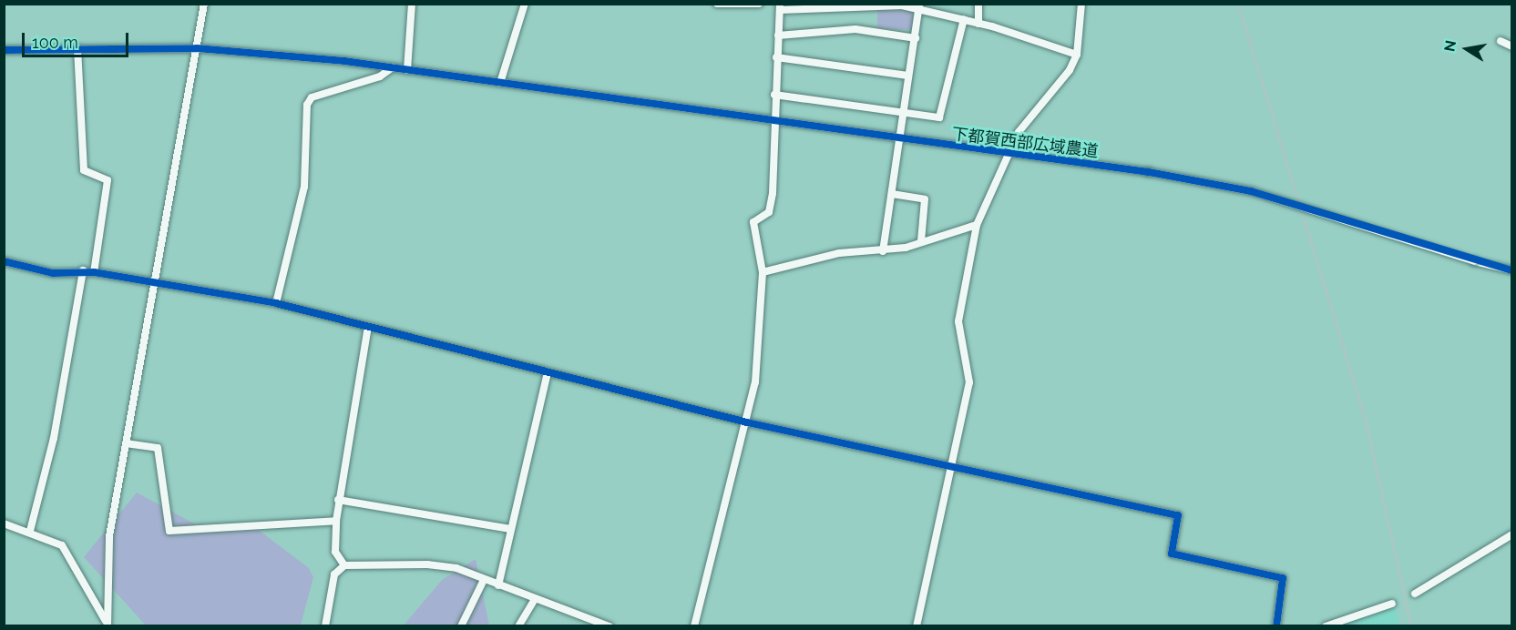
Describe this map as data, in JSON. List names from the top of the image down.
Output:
{
  "streets": {
    "street": ["下都賀西部広域農道"]
  },
  "scale_bar": "100 m",
  "north": "left"
}
